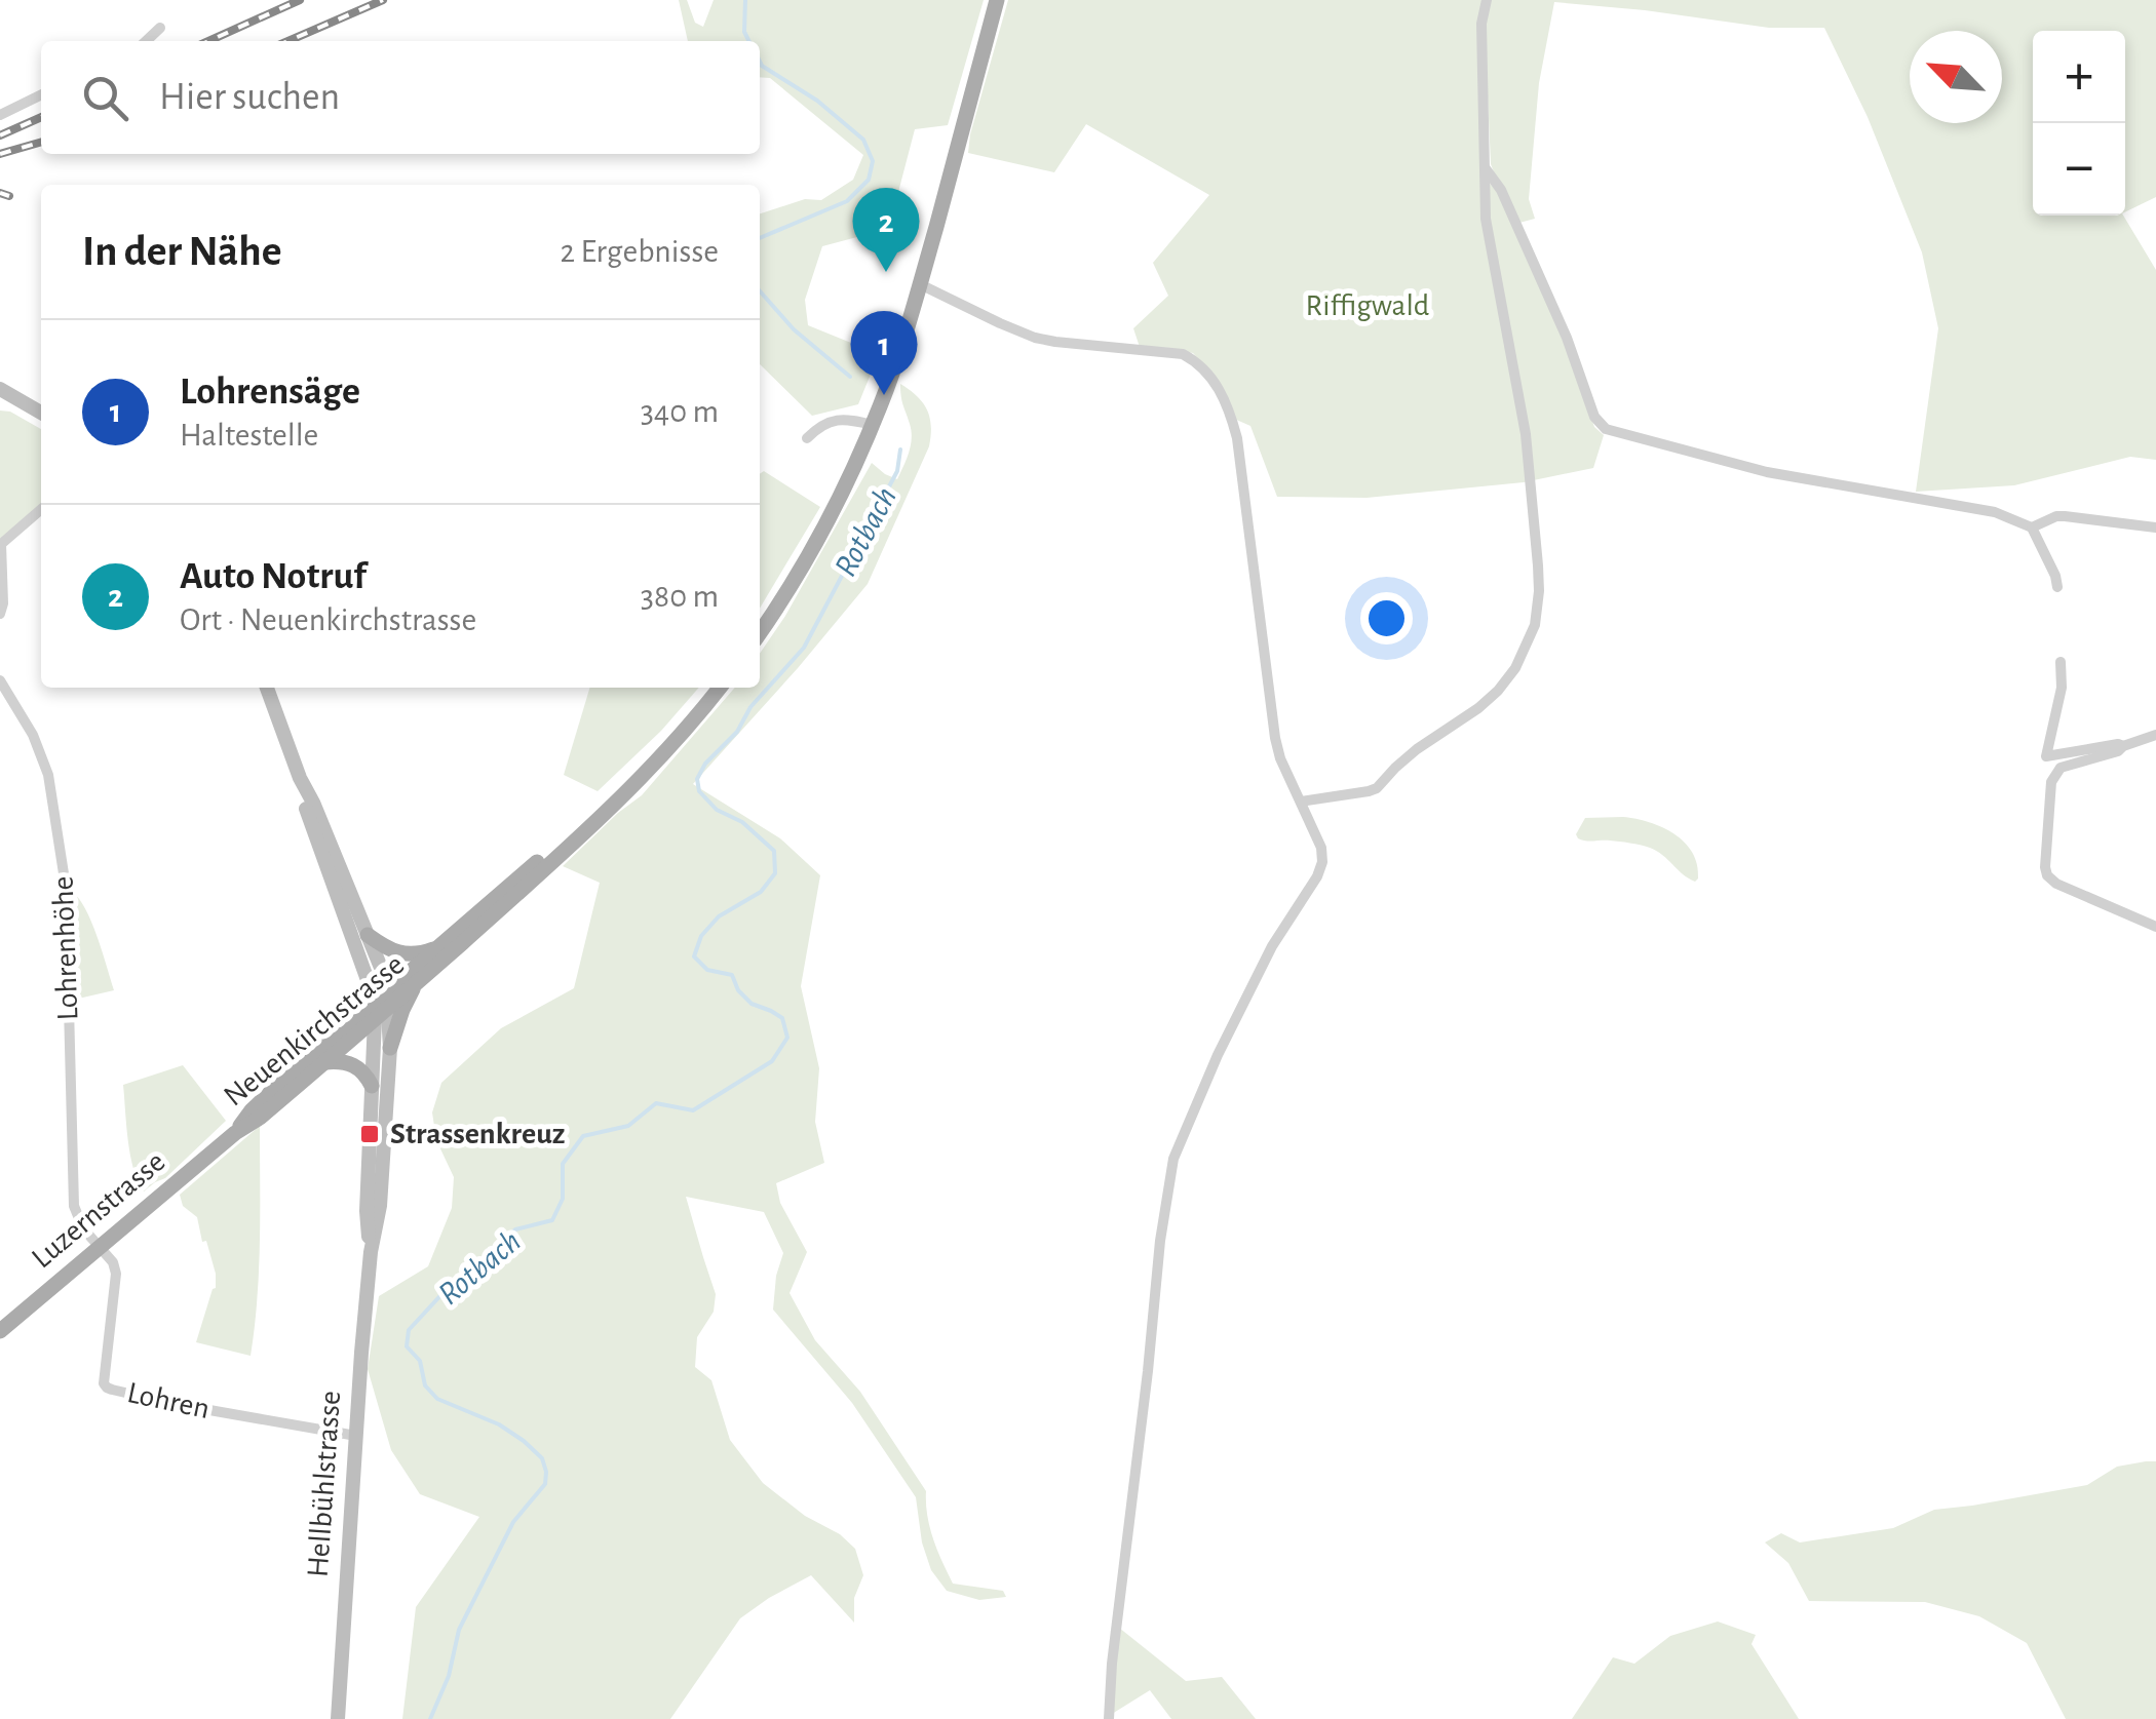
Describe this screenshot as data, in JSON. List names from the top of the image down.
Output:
{
  "streets": {
    "main road": ["Neuenkirchstrasse", "Luzernstrasse", "Hellbühlstrasse"],
    "street": ["Lohrenhöhe", "Lohren"]
  },
  "crossings": [
    ["Lohrenhöhe", "Lohren"],
    ["Neuenkirchstrasse", "Luzernstrasse"],
    ["Neuenkirchstrasse", "Hellbühlstrasse"],
    ["Lohren", "Hellbühlstrasse"]
  ],
  "water": ["Rotbach"],
  "parks": ["Riffigwald"],
  "places": {
    "transit": ["Strassenkreuz"]
  },
  "north": "top left",
  "page": {
    "map_buttons": ["+", "−"],
    "search": "Hier suchen",
    "heading": ["In der Nähe", "2 Ergebnisse"],
    "pins": ["2", "1"],
    "list": [
      {
        "mark": "1",
        "name": "Lohrensäge",
        "note": "Haltestelle",
        "value": "340 m"
      },
      {
        "mark": "2",
        "name": "Auto Notruf",
        "note": "Ort · Neuenkirchstrasse",
        "value": "380 m"
      }
    ]
  }
}
